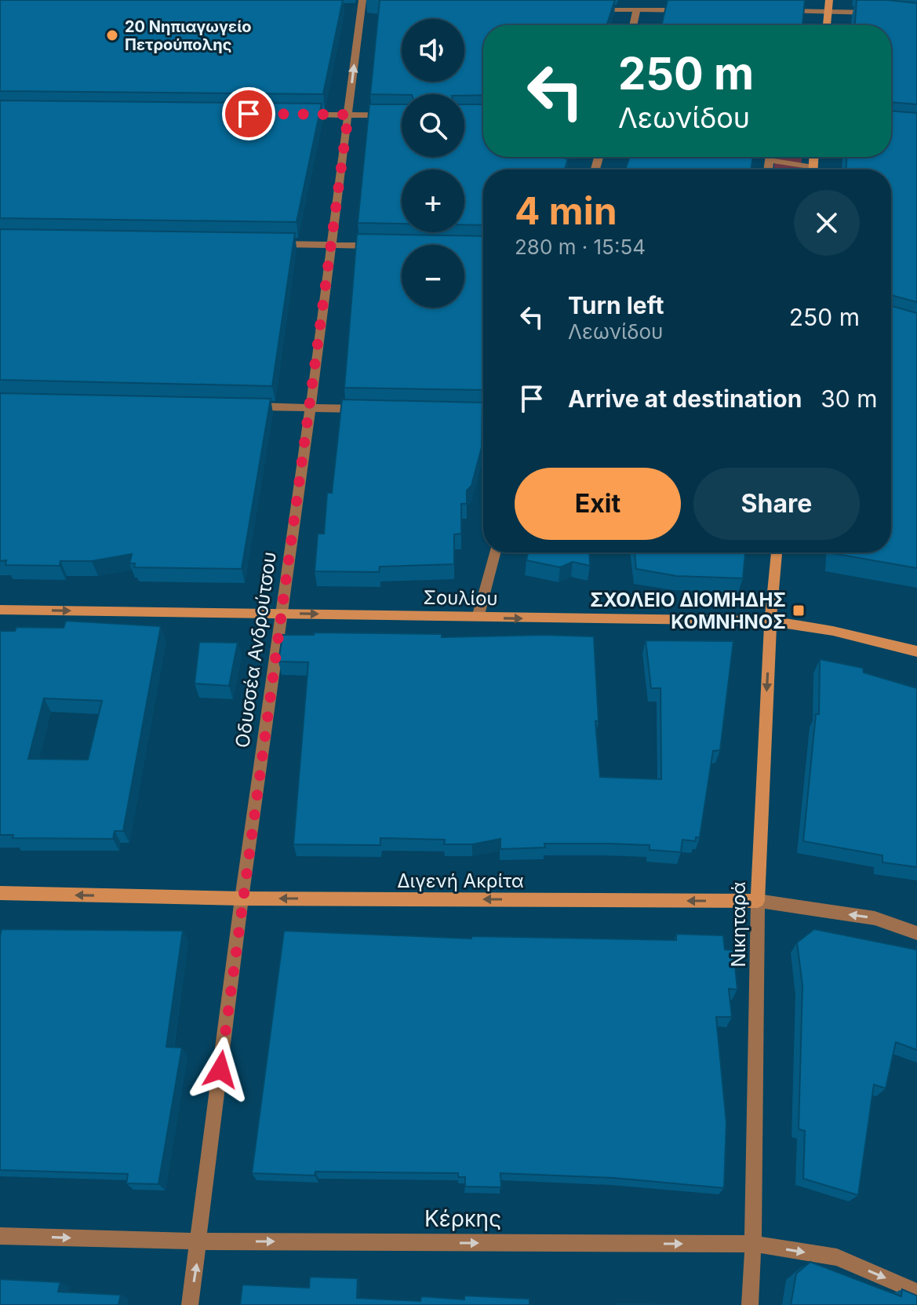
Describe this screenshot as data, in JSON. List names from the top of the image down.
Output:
{
  "streets": {
    "street": [
      "Σουλίου",
      "Οδυσσέα Ανδρούτσου",
      "Διγενή Ακρίτα",
      "Νικηταρά",
      "Κέρκης"
    ]
  },
  "crossings": [
    ["Σουλίου", "Οδυσσέα Ανδρούτσου"],
    ["Σουλίου", "Νικηταρά"],
    ["Οδυσσέα Ανδρούτσου", "Διγενή Ακρίτα"],
    ["Οδυσσέα Ανδρούτσου", "Κέρκης"],
    ["Διγενή Ακρίτα", "Νικηταρά"],
    ["Νικηταρά", "Κέρκης"]
  ],
  "one_way": [
    "Σουλίου",
    "Διγενή Ακρίτα",
    "Νικηταρά",
    "Κέρκης"
  ],
  "places": {
    "other": ["20 Νηπιαγωγείο Πετρούπολης"],
    "transit": ["ΣΧΟΛΕΙΟ ΔΙΟΜΗΔΗΣ ΚΟΜΝΗΝΟΣ"]
  },
  "page": {
    "map_buttons": ["+", "−"],
    "turn": ["250 m", "Λεωνίδου"],
    "heading": ["4 min", "280 m · 15:54"],
    "list": [
      {
        "name": "Turn left",
        "note": "Λεωνίδου",
        "value": "250 m"
      },
      {
        "name": "Arrive at destination",
        "value": "30 m"
      }
    ],
    "buttons": ["Exit", "Share"]
  }
}
